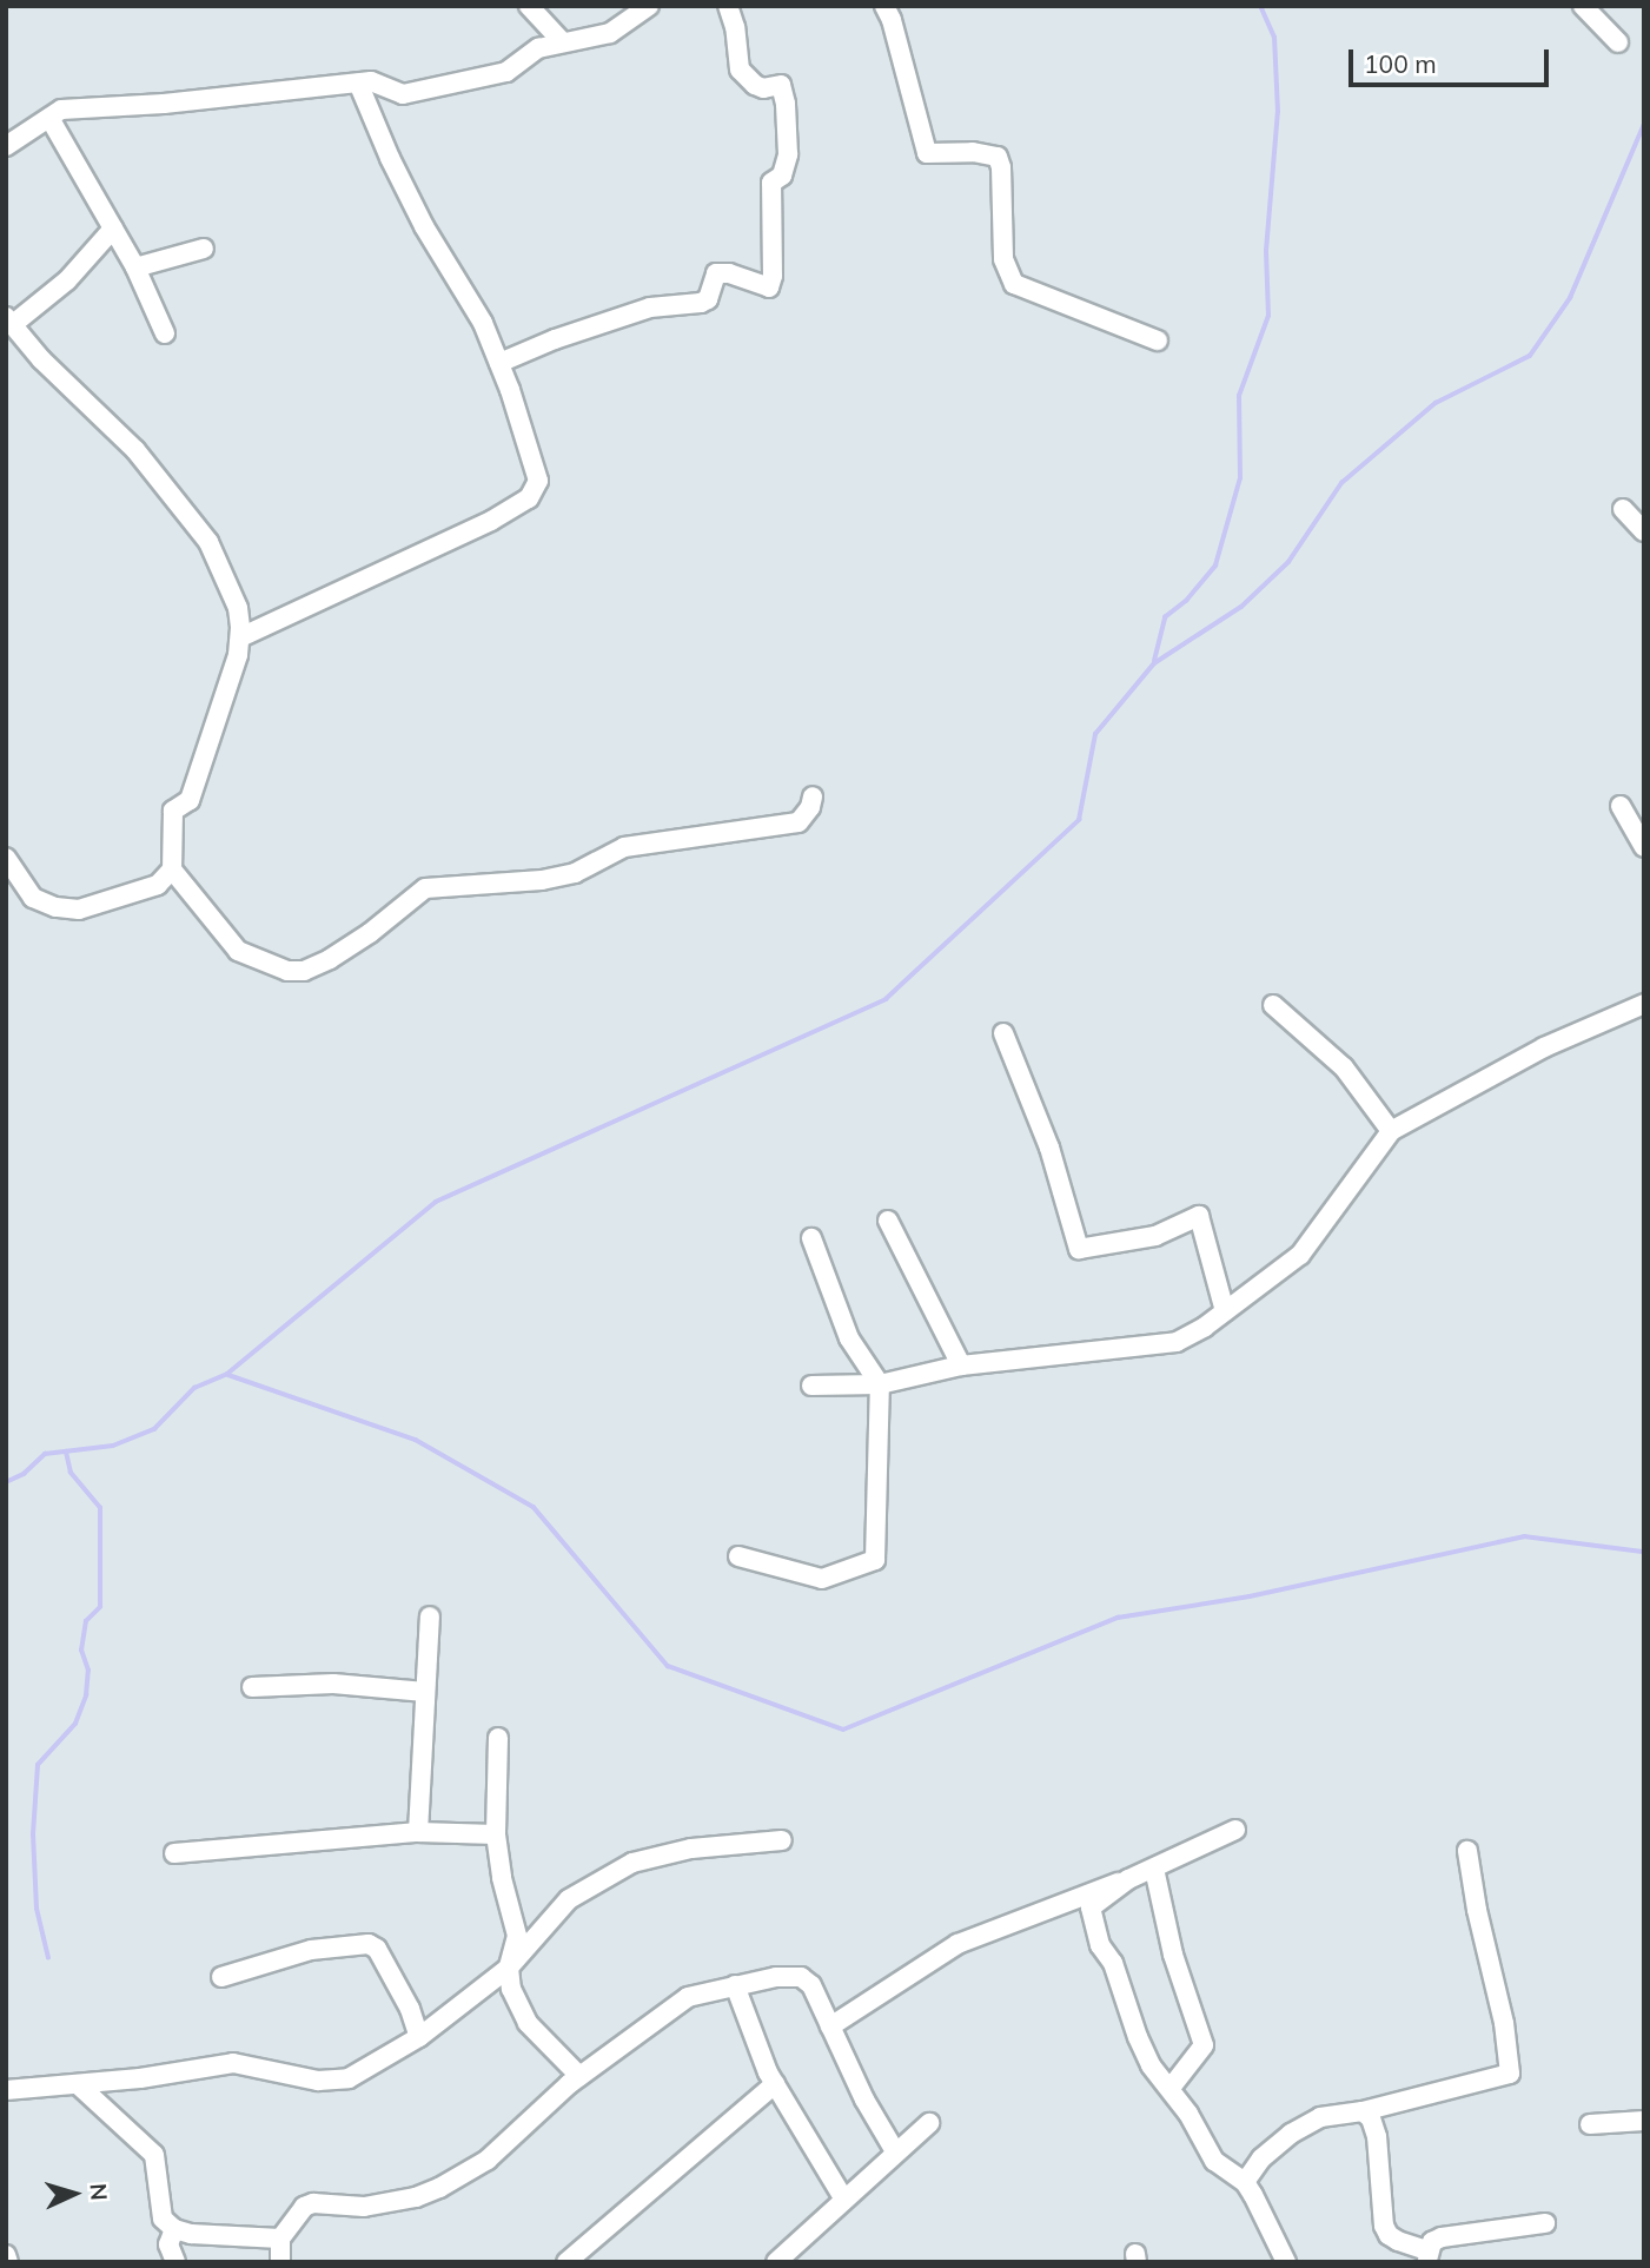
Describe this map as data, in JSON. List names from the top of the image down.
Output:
{
  "scale_bar": "100 m",
  "north": "right"
}
